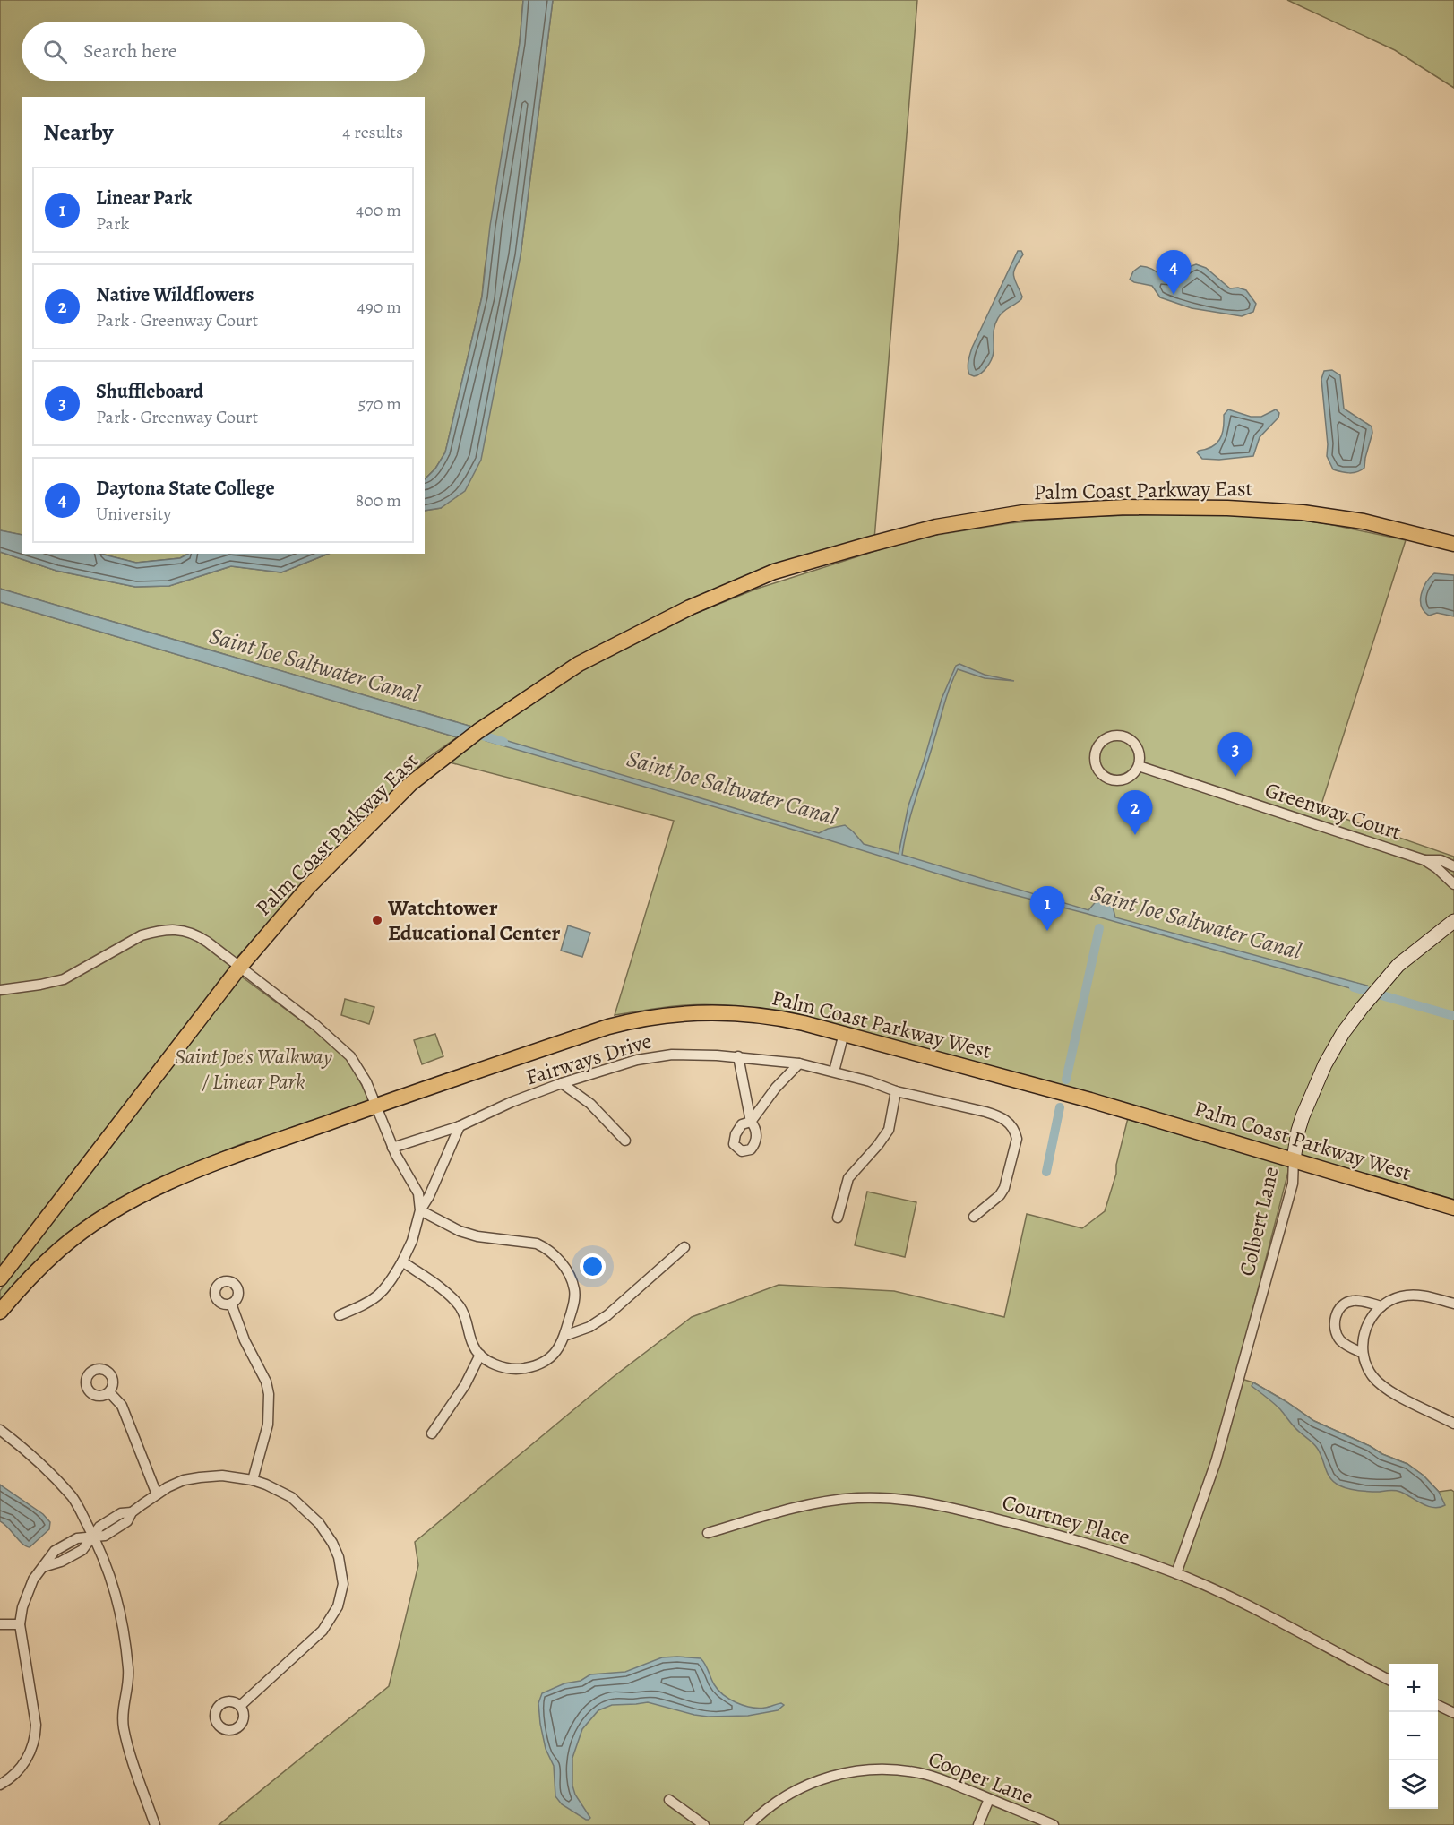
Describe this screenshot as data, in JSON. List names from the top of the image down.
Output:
{
  "streets": {
    "main road": ["Palm Coast Parkway East", "Palm Coast Parkway West"],
    "street": [
      "Greenway Court",
      "Fairways Drive",
      "Colbert Lane",
      "Courtney Place",
      "Cooper Lane"
    ]
  },
  "crossings": [
    ["Palm Coast Parkway West", "Colbert Lane"],
    ["Colbert Lane", "Courtney Place"]
  ],
  "water": ["Saint Joe Saltwater Canal"],
  "parks": ["Saint Joe's Walkway / Linear Park"],
  "places": ["Watchtower Educational Center"],
  "page": {
    "search": "Search here",
    "heading": ["Nearby", "4 results"],
    "list": [
      {
        "mark": "1",
        "name": "Linear Park",
        "note": "Park",
        "value": "400 m"
      },
      {
        "mark": "2",
        "name": "Native Wildflowers",
        "note": "Park · Greenway Court",
        "value": "490 m"
      },
      {
        "mark": "3",
        "name": "Shuffleboard",
        "note": "Park · Greenway Court",
        "value": "570 m"
      },
      {
        "mark": "4",
        "name": "Daytona State College",
        "note": "University",
        "value": "800 m"
      }
    ],
    "pins": [
      "4",
      "3",
      "2",
      "1"
    ],
    "map_buttons": ["+", "−"]
  }
}
